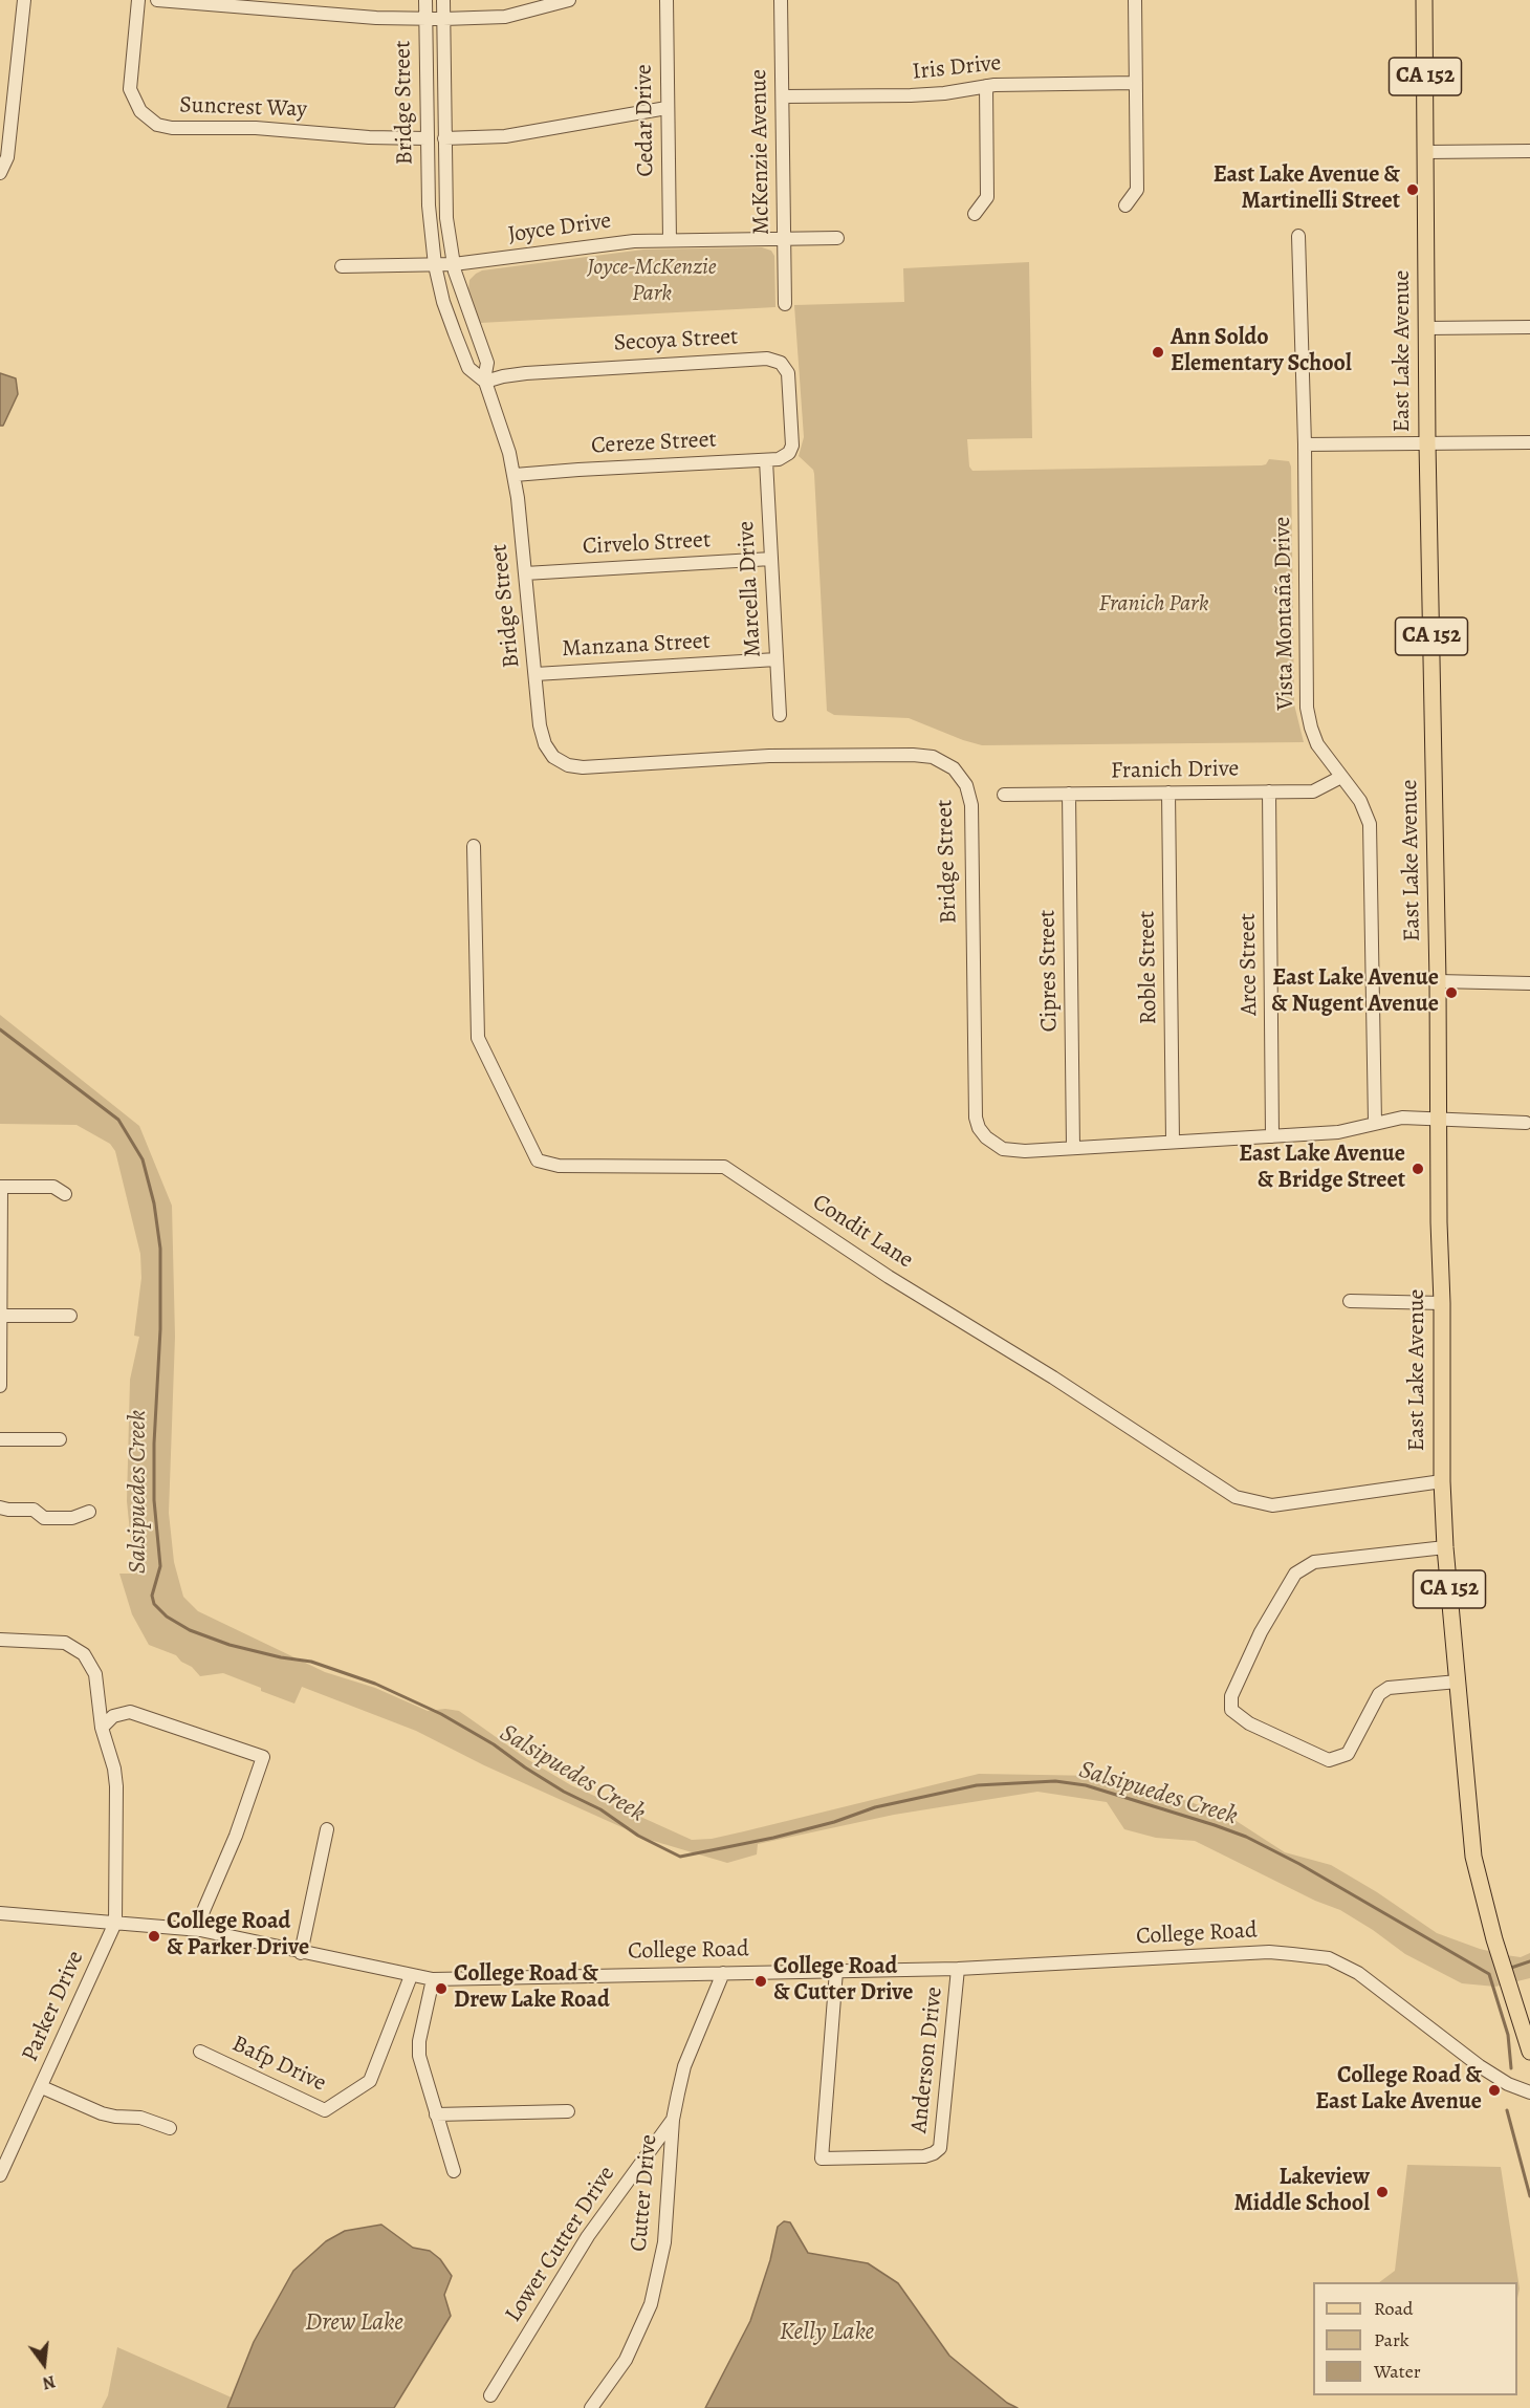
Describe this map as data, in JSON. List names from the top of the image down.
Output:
{
  "streets": {
    "main road": ["CA 152", "East Lake Avenue"],
    "street": [
      "Iris Drive",
      "Bridge Street",
      "Suncrest Way",
      "Cedar Drive",
      "McKenzie Avenue",
      "Joyce Drive",
      "Secoya Street",
      "Cereze Street",
      "Cirvelo Street",
      "Marcella Drive",
      "Vista Montaña Drive",
      "Manzana Street",
      "Franich Drive",
      "Arce Street",
      "Roble Street",
      "Cipres Street",
      "Condit Lane",
      "College Road",
      "Parker Drive",
      "Anderson Drive",
      "Bafp Drive",
      "Cutter Drive",
      "Lower Cutter Drive"
    ]
  },
  "crossings": [
    ["Iris Drive", "McKenzie Avenue"],
    ["Bridge Street", "Suncrest Way"],
    ["Bridge Street", "Joyce Drive"],
    ["Bridge Street", "Secoya Street"],
    ["Bridge Street", "East Lake Avenue"],
    ["Bridge Street", "Cereze Street"],
    ["Bridge Street", "Cirvelo Street"],
    ["Bridge Street", "Vista Montaña Drive"],
    ["Bridge Street", "Manzana Street"],
    ["Bridge Street", "Arce Street"],
    ["Bridge Street", "Roble Street"],
    ["Bridge Street", "Cipres Street"],
    ["Cedar Drive", "Joyce Drive"],
    ["McKenzie Avenue", "Joyce Drive"],
    ["Secoya Street", "Cereze Street"],
    ["East Lake Avenue", "Condit Lane"],
    ["Cereze Street", "Marcella Drive"],
    ["Cirvelo Street", "Marcella Drive"],
    ["Marcella Drive", "Manzana Street"],
    ["Vista Montaña Drive", "Franich Drive"],
    ["Franich Drive", "Arce Street"],
    ["Franich Drive", "Roble Street"],
    ["Franich Drive", "Cipres Street"],
    ["College Road", "Parker Drive"],
    ["College Road", "Anderson Drive"],
    ["College Road", "Bafp Drive"],
    ["College Road", "Cutter Drive"],
    ["Cutter Drive", "Lower Cutter Drive"]
  ],
  "water": ["Salsipuedes Creek", "Drew Lake", "Kelly Lake"],
  "parks": ["Joyce-McKenzie Park", "Franich Park"],
  "places": [
    "East Lake Avenue & Martinelli Street",
    "Ann Soldo Elementary School",
    "East Lake Avenue & Nugent Avenue",
    "East Lake Avenue & Bridge Street",
    "College Road & Parker Drive",
    "College Road & Cutter Drive",
    "College Road & Drew Lake Road",
    "College Road & East Lake Avenue",
    "Lakeview Middle School"
  ],
  "legend": ["Road", "Park", "Water"],
  "north": "bottom"
}
